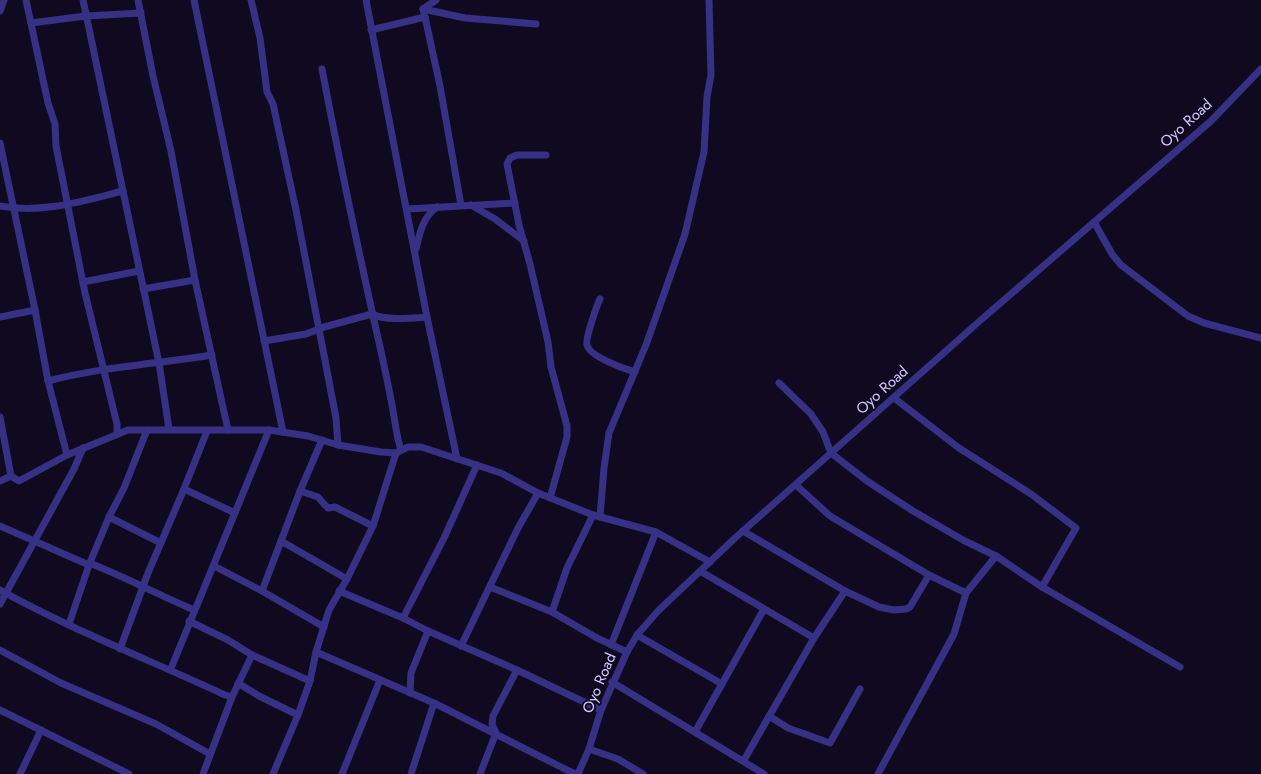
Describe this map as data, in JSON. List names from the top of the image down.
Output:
{
  "streets": {
    "street": ["Oyo Road"]
  }
}
